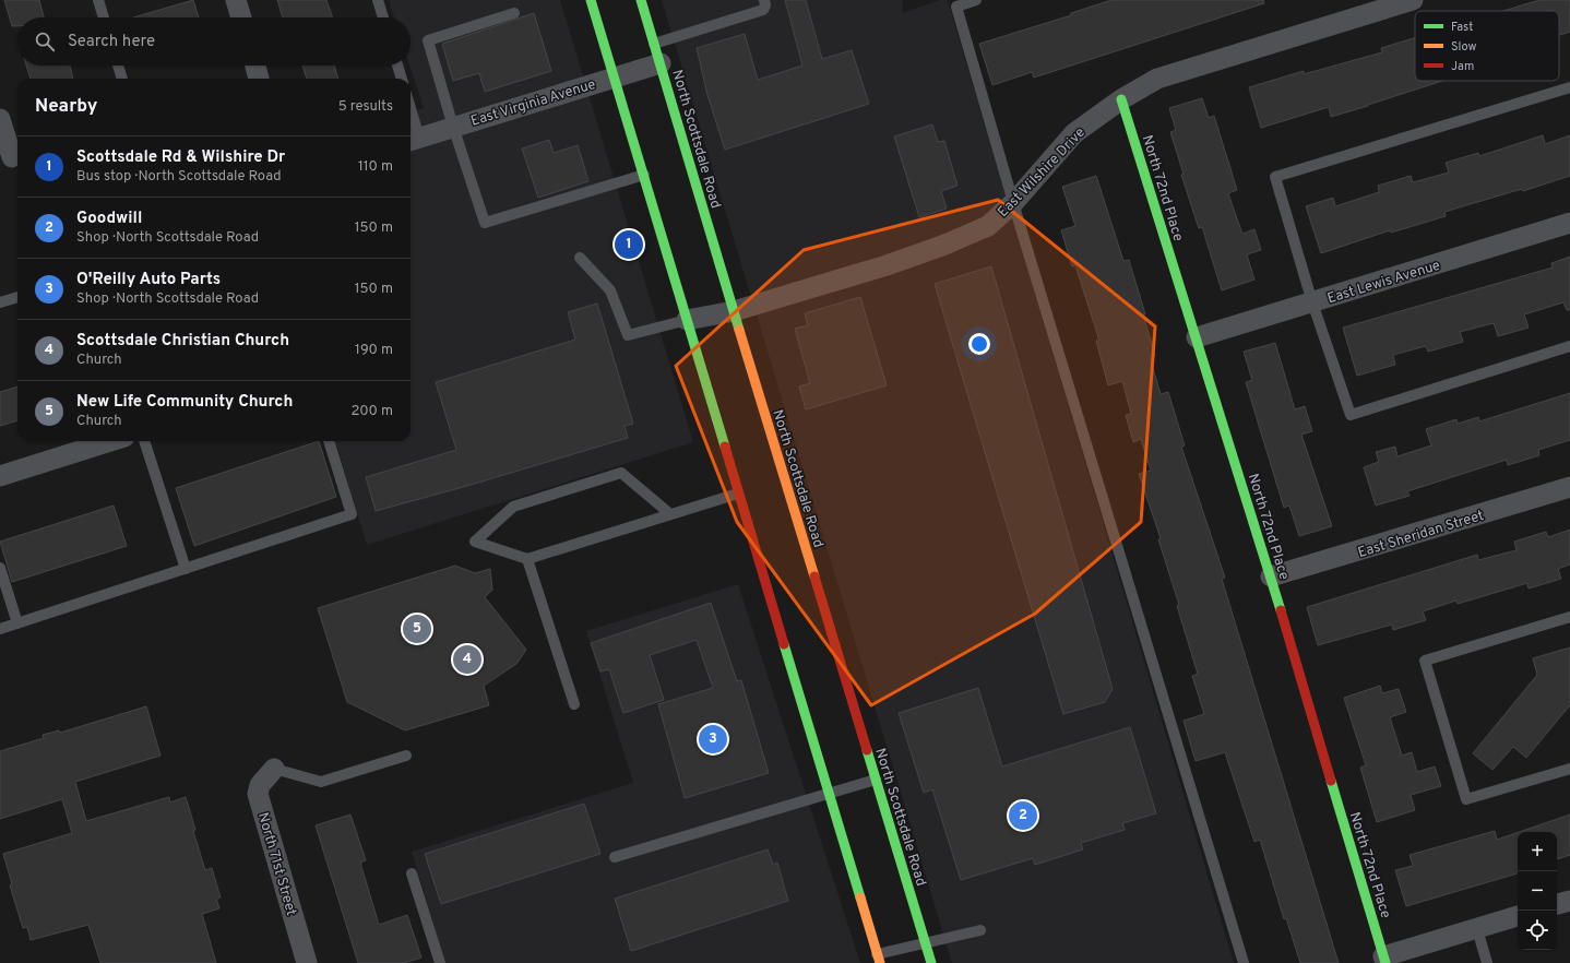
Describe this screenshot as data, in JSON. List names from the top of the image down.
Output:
{
  "streets": {
    "main road": ["North Scottsdale Road", "North 72nd Place"],
    "street": [
      "East Virginia Avenue",
      "East Wilshire Drive",
      "East Lewis Avenue",
      "East Sheridan Street",
      "North 71st Street"
    ]
  },
  "crossings": [
    ["East Virginia Avenue", "North Scottsdale Road"],
    ["North Scottsdale Road", "East Wilshire Drive"],
    ["East Wilshire Drive", "North 72nd Place"],
    ["North 72nd Place", "East Lewis Avenue"],
    ["North 72nd Place", "East Sheridan Street"]
  ],
  "legend": ["Fast", "Slow", "Jam"],
  "page": {
    "search": "Search here",
    "heading": ["Nearby", "5 results"],
    "list": [
      {
        "mark": "1",
        "name": "Scottsdale Rd & Wilshire Dr",
        "note": "Bus stop · North Scottsdale Road",
        "value": "110 m"
      },
      {
        "mark": "2",
        "name": "Goodwill",
        "note": "Shop · North Scottsdale Road",
        "value": "150 m"
      },
      {
        "mark": "3",
        "name": "O'Reilly Auto Parts",
        "note": "Shop · North Scottsdale Road",
        "value": "150 m"
      },
      {
        "mark": "4",
        "name": "Scottsdale Christian Church",
        "note": "Church",
        "value": "190 m"
      },
      {
        "mark": "5",
        "name": "New Life Community Church",
        "note": "Church",
        "value": "200 m"
      }
    ],
    "pins": [
      "1",
      "5",
      "4",
      "3",
      "2"
    ],
    "map_buttons": ["+", "−"]
  }
}
